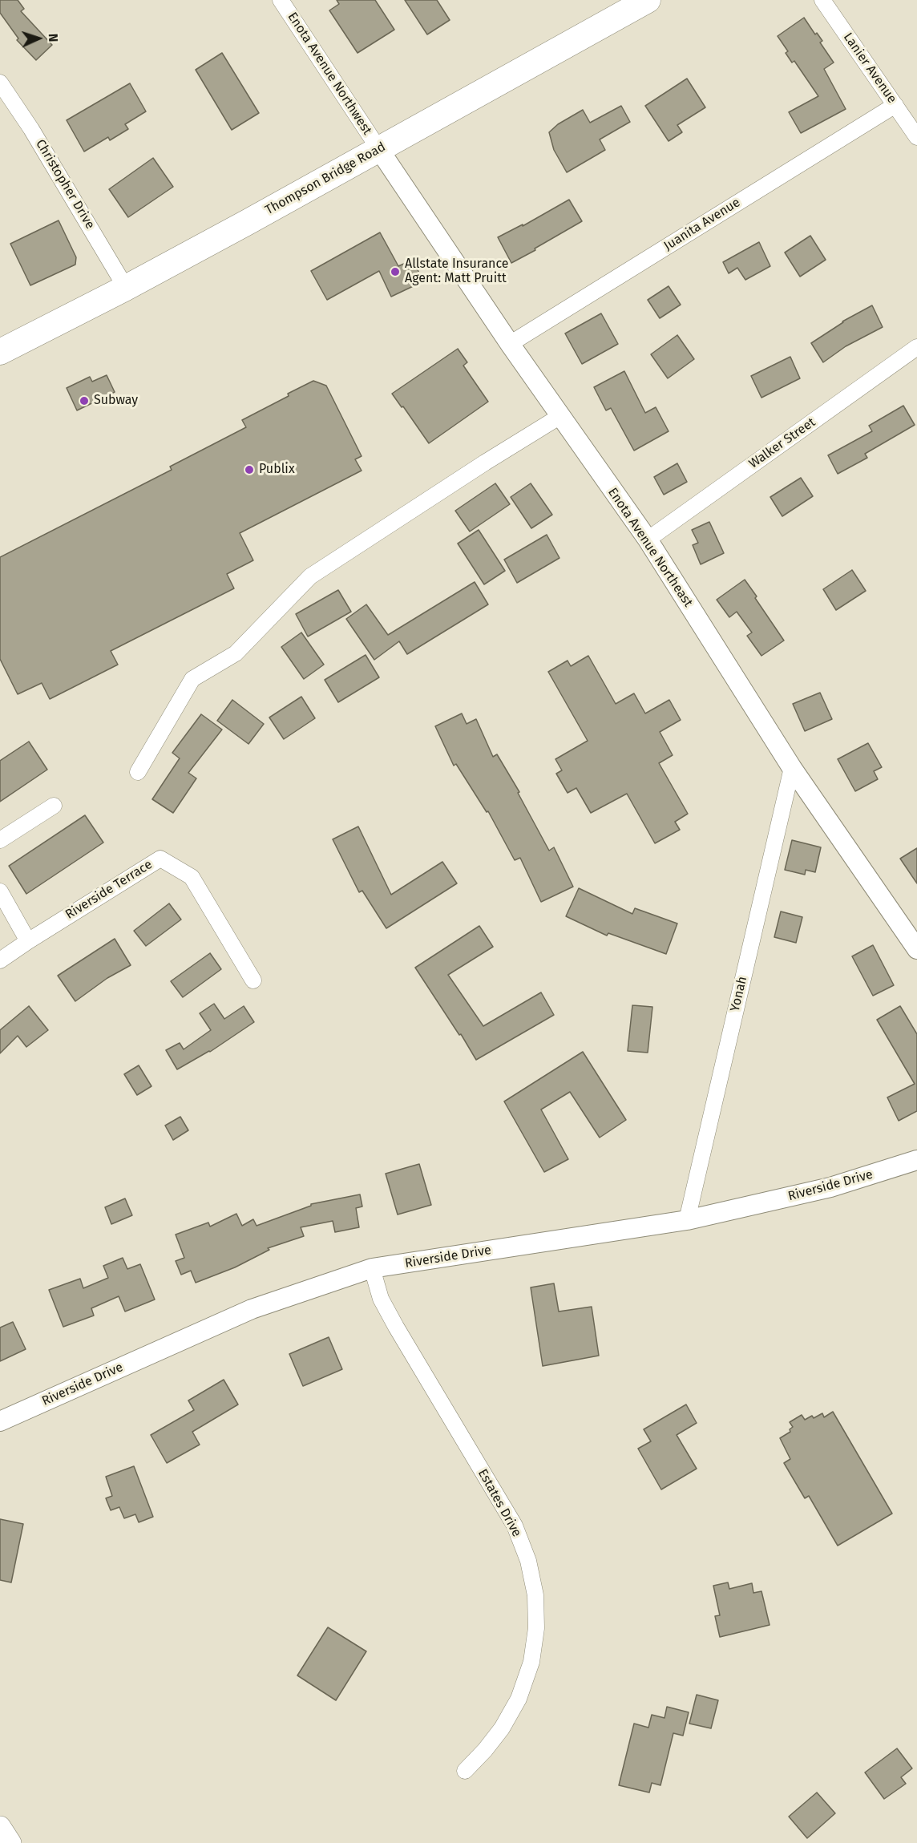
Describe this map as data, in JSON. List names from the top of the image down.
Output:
{
  "streets": {
    "highway": ["Thompson Bridge Road"],
    "street": [
      "Lanier Avenue",
      "Enota Avenue Northwest",
      "Christopher Drive",
      "Juanita Avenue",
      "Walker Street",
      "Enota Avenue Northeast",
      "Riverside Terrace",
      "Yonah",
      "Riverside Drive",
      "Estates Drive"
    ]
  },
  "crossings": [
    ["Lanier Avenue", "Juanita Avenue"],
    ["Enota Avenue Northwest", "Thompson Bridge Road"],
    ["Enota Avenue Northwest", "Enota Avenue Northeast"],
    ["Thompson Bridge Road", "Christopher Drive"],
    ["Thompson Bridge Road", "Enota Avenue Northeast"],
    ["Juanita Avenue", "Enota Avenue Northeast"],
    ["Walker Street", "Enota Avenue Northeast"],
    ["Enota Avenue Northeast", "Yonah"],
    ["Yonah", "Riverside Drive"],
    ["Riverside Drive", "Estates Drive"]
  ],
  "places": ["Allstate Insurance Agent: Matt Pruitt", "Subway", "Publix"],
  "north": "right"
}
